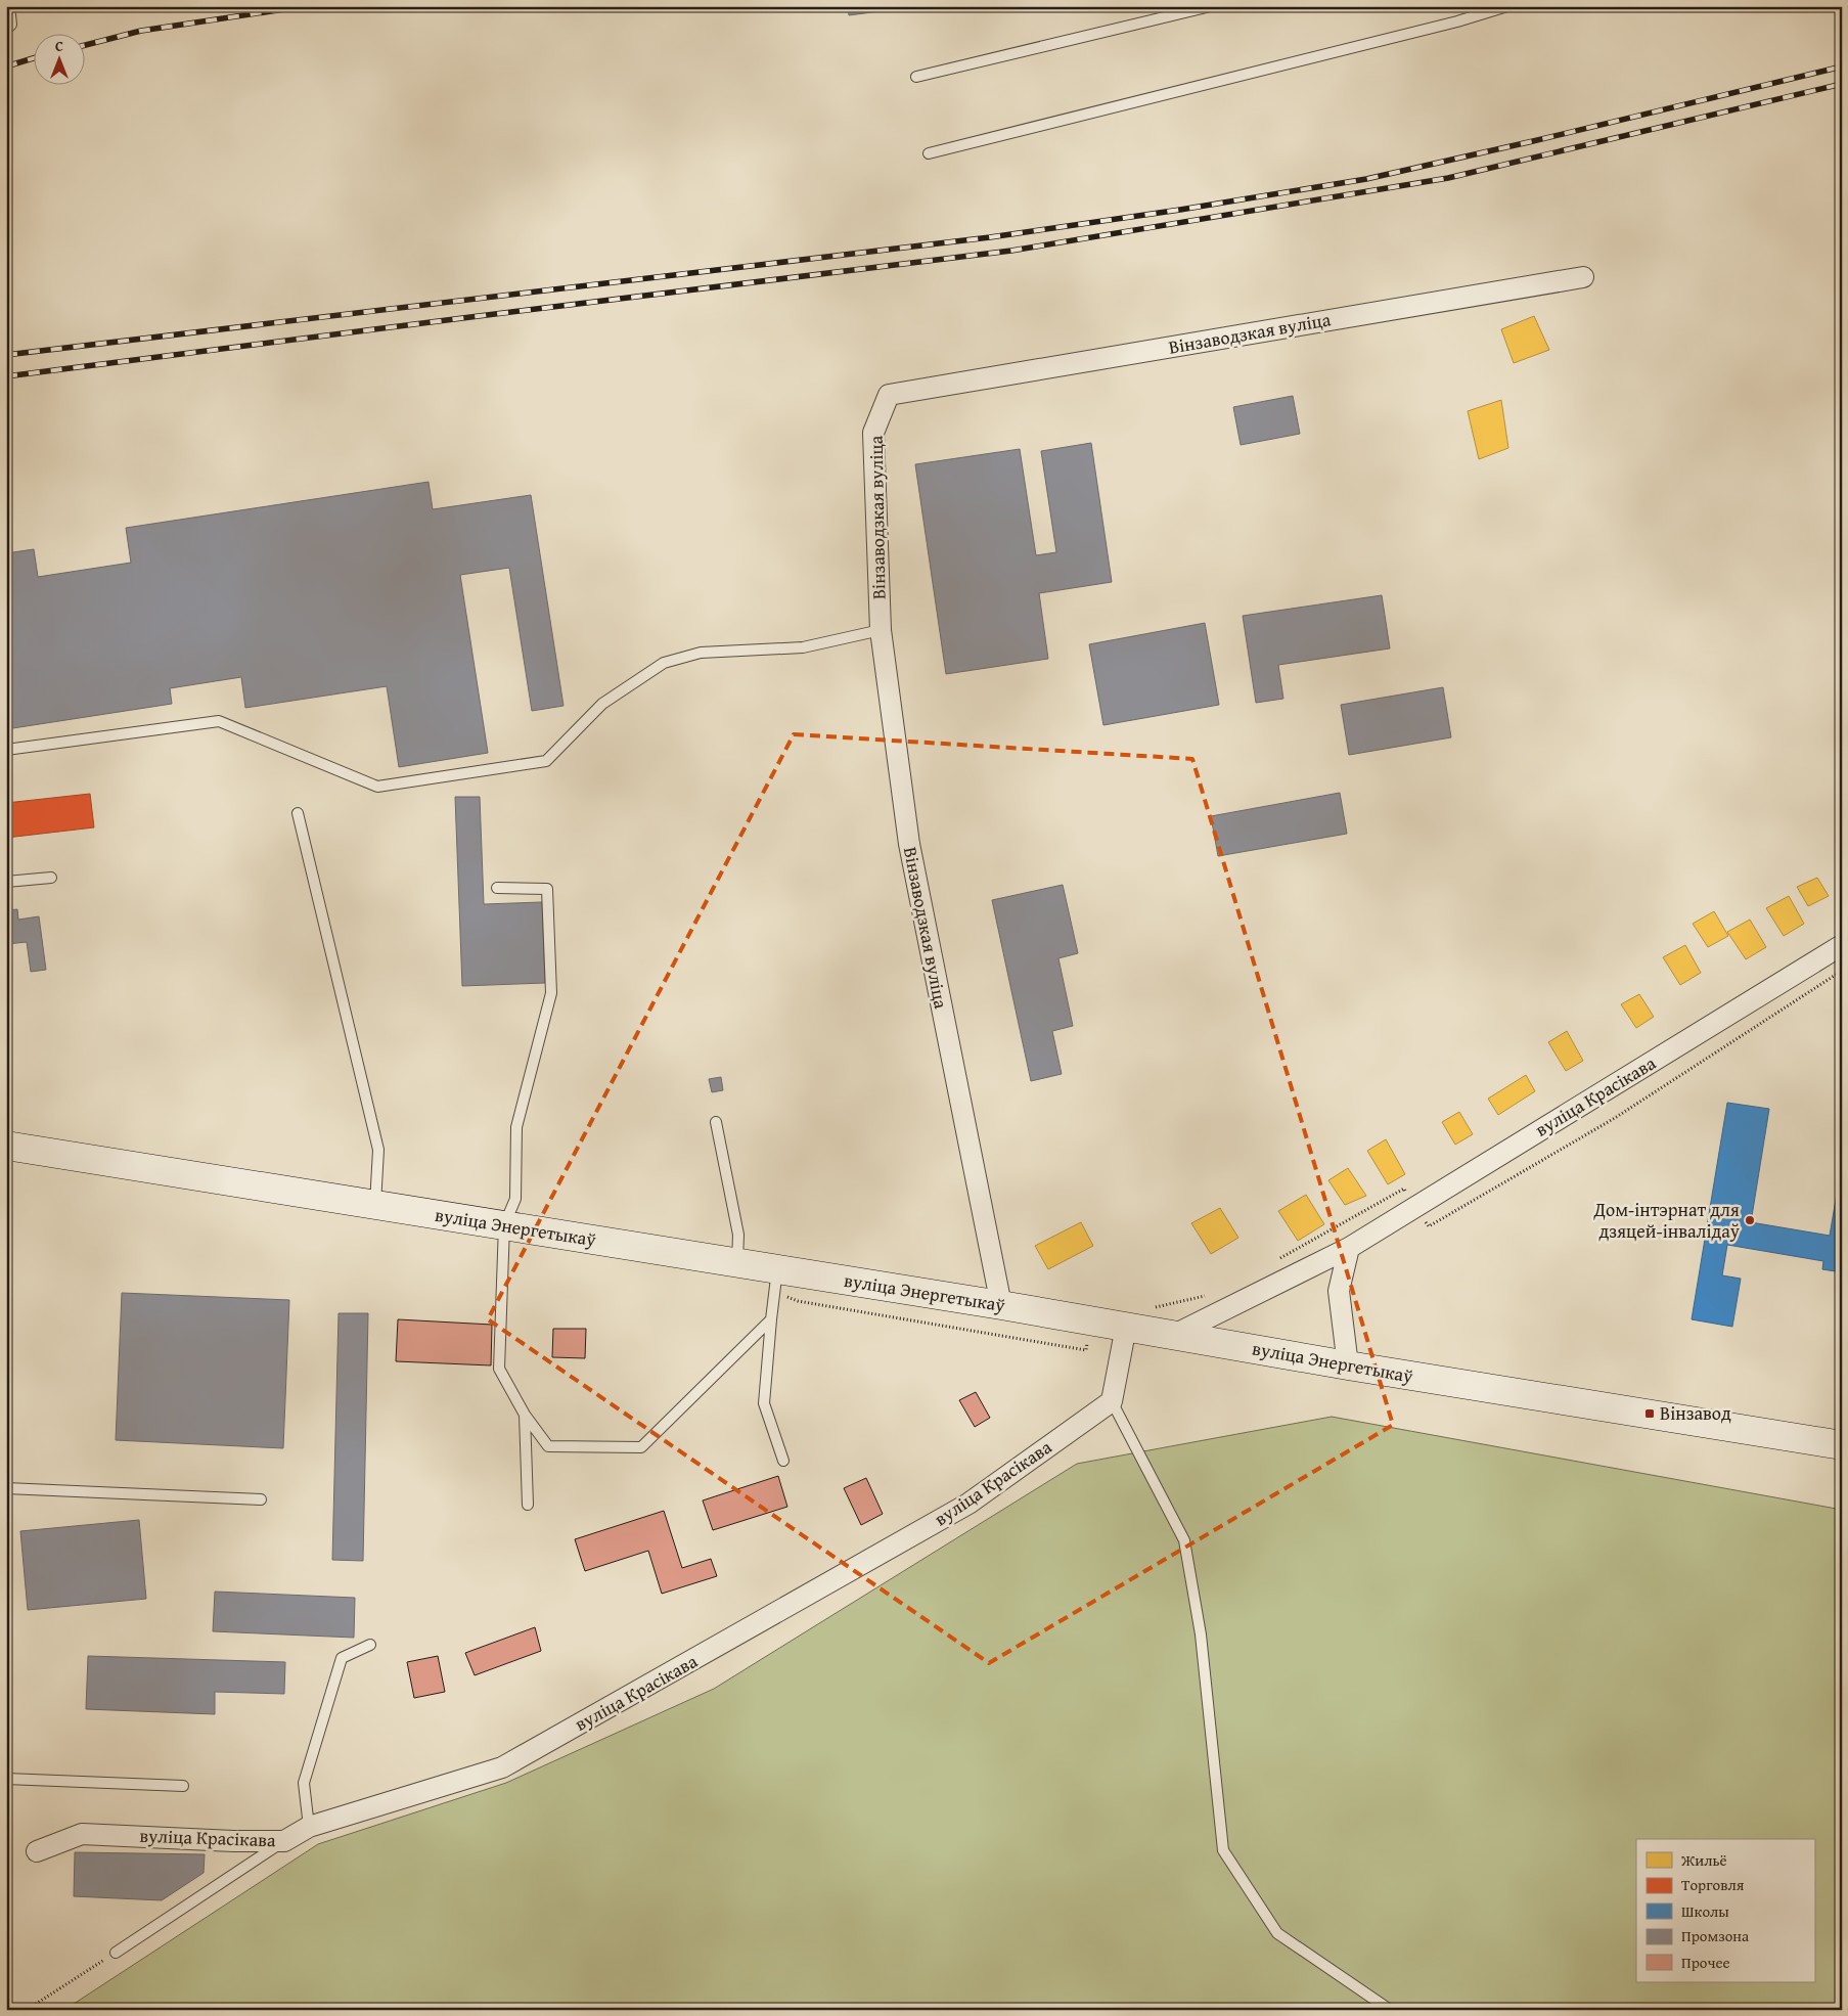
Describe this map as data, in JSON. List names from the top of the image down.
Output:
{
  "streets": {
    "main road": ["вуліца Энергетыкаў"],
    "street": ["Вінзаводзкая вуліца", "вуліца Красікава"]
  },
  "crossings": [
    ["Вінзаводзкая вуліца", "вуліца Энергетыкаў"],
    ["вуліца Красікава", "вуліца Энергетыкаў"]
  ],
  "places": {
    "other": ["Дом-інтэрнат для дзяцей-інвалідаў"],
    "transit": ["Вінзавод"]
  },
  "legend": [
    "Жильё",
    "Торговля",
    "Школы",
    "Промзона",
    "Прочее"
  ],
  "north": "top"
}
